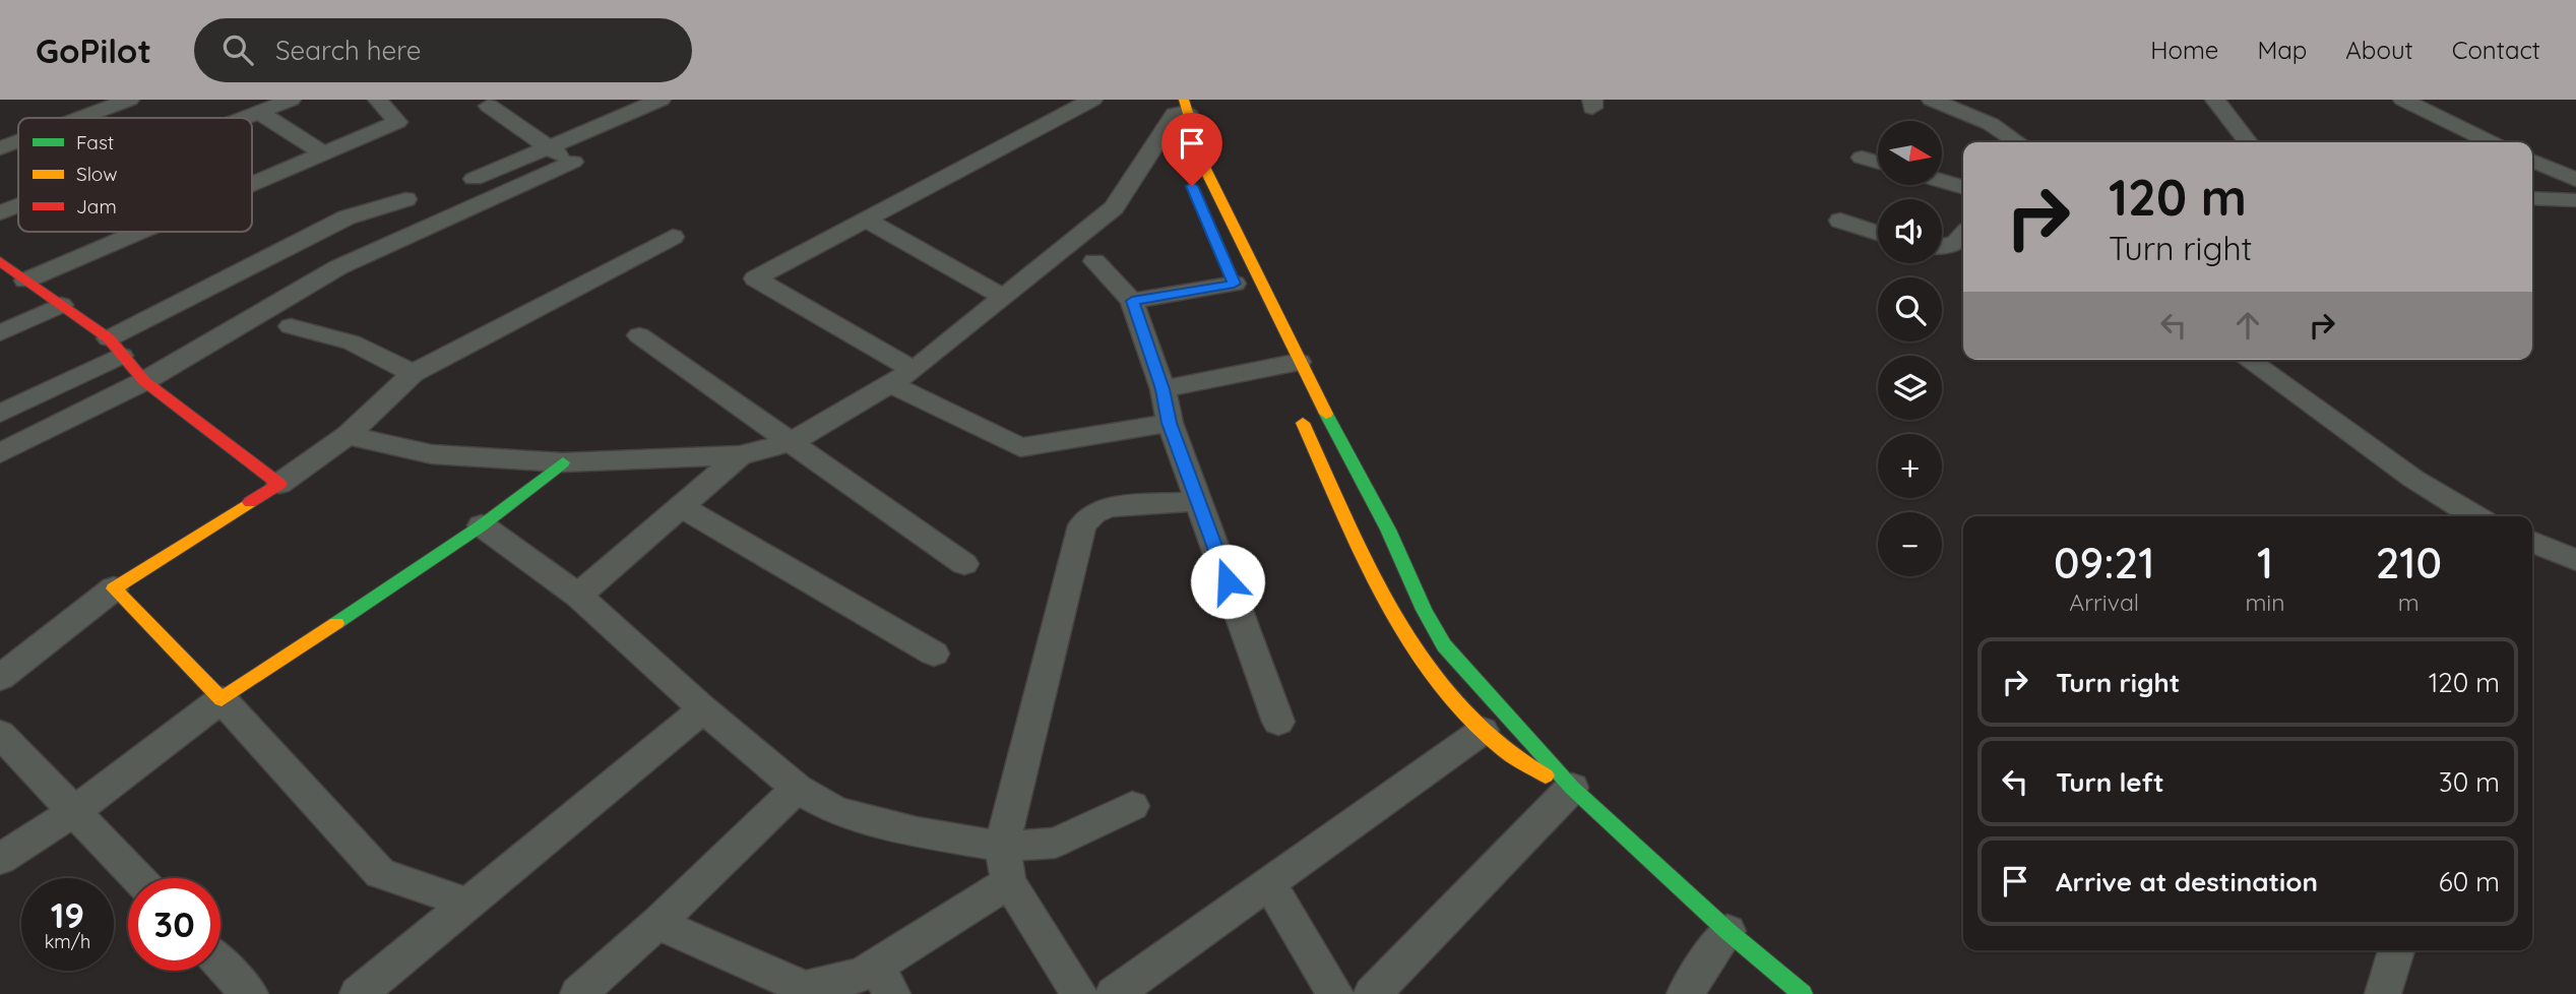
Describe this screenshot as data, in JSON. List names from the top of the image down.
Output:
{
  "legend": ["Fast", "Slow", "Jam"],
  "north": "right",
  "page": {
    "header": "GoPilot",
    "search": "Search here",
    "nav": [
      "Home",
      "Map",
      "About",
      "Contact"
    ],
    "map_buttons": ["+", "−"],
    "turn": ["120 m", "Turn right"],
    "eta": [
      "09:21",
      "Arrival",
      "1",
      "min",
      "210",
      "m"
    ],
    "list": [
      {
        "name": "Turn right",
        "value": "120 m"
      },
      {
        "name": "Turn left",
        "value": "30 m"
      },
      {
        "name": "Arrive at destination",
        "value": "60 m"
      }
    ],
    "speed": "19 km/h",
    "limit": "30"
  }
}
